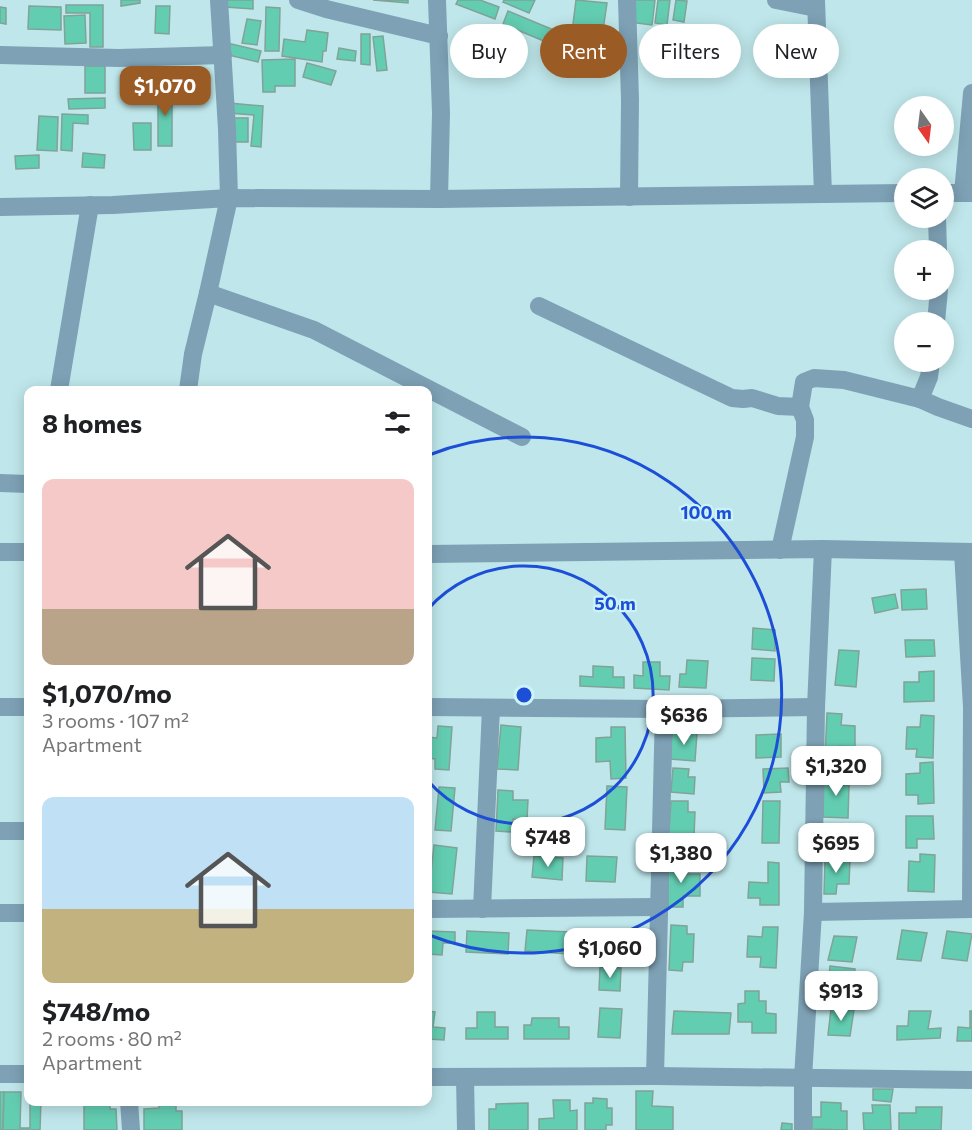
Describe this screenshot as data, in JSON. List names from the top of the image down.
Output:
{
  "north": "bottom",
  "page": {
    "chip": [
      "Buy",
      "Rent",
      "Filters",
      "New"
    ],
    "price": [
      "$1,070",
      "$636",
      "$1,320",
      "$748",
      "$695",
      "$1,380",
      "$1,060",
      "$913"
    ],
    "map_buttons": ["+", "−"],
    "heading": "8 homes",
    "list": [
      {
        "name": "$1,070/mo",
        "note": "3 rooms · 107 m² · Apartment"
      },
      {
        "name": "$748/mo",
        "note": "2 rooms · 80 m² · Apartment"
      }
    ]
  },
  "rings": ["100 m", "50 m"]
}
